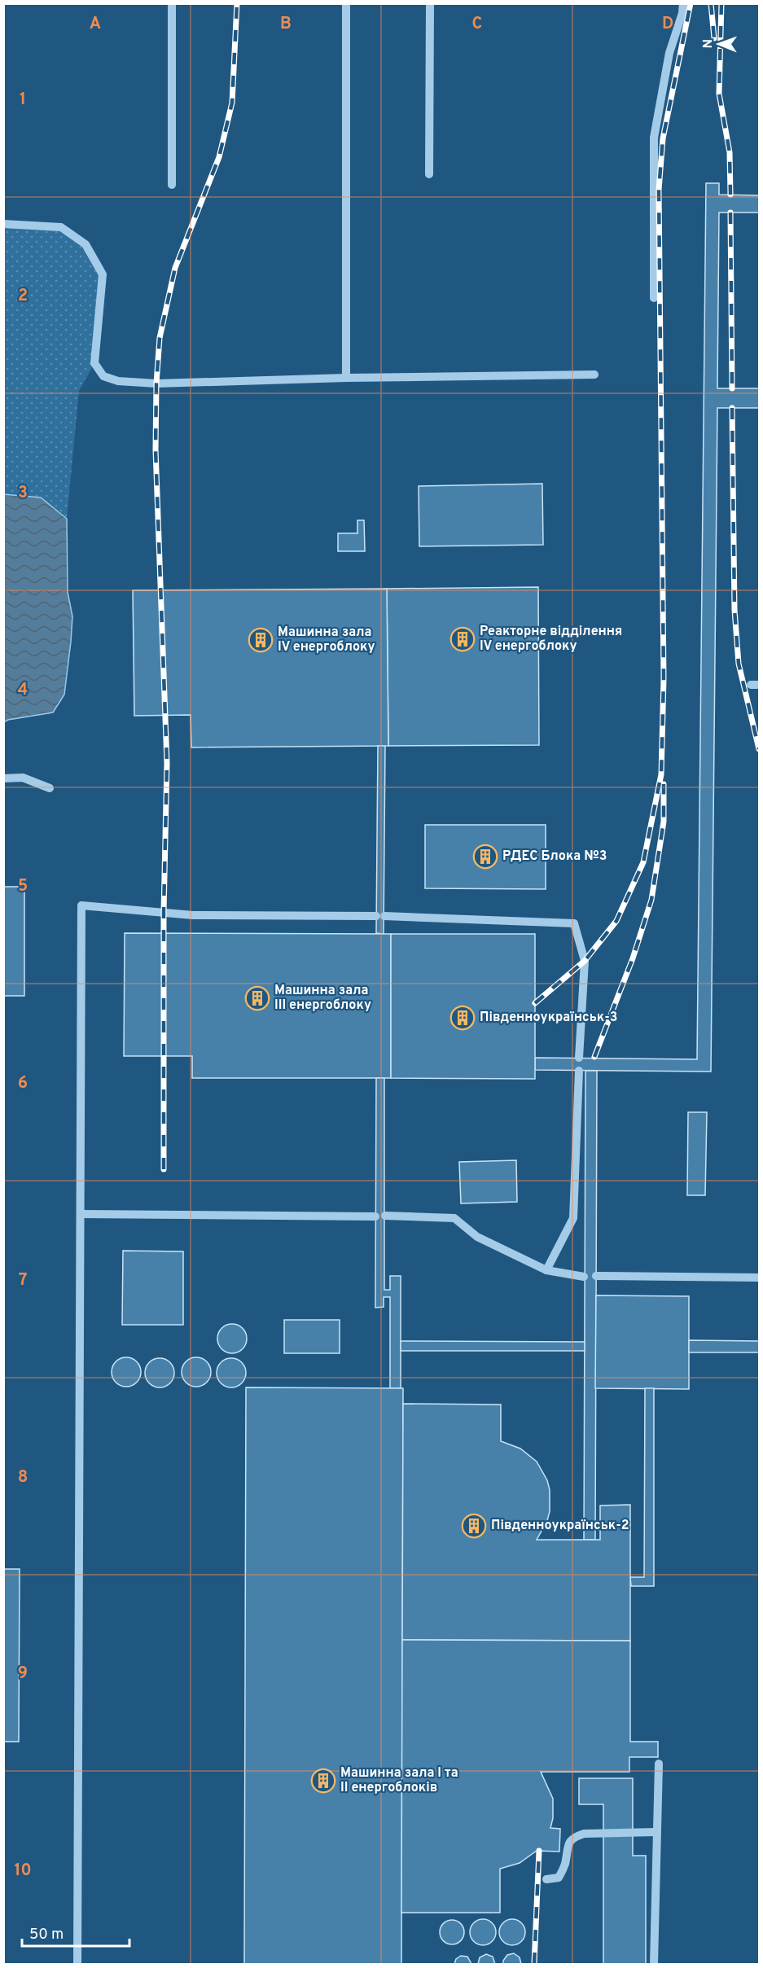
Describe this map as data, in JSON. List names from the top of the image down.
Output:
{
  "places": {
    "building": [
      "Реакторне відділення IV енергоблоку",
      "Машинна зала IV енергоблоку",
      "РДЕС Блока №3",
      "Машинна зала III енергоблоку",
      "Південноукраїнськ-3",
      "Південноукраїнськ-2",
      "Машинна зала I та II енергоблоків"
    ]
  },
  "scale_bar": "50 m",
  "north": "left",
  "grid": {
    "columns": [
      "A",
      "B",
      "C",
      "D"
    ],
    "rows": [
      "1",
      "2",
      "3",
      "4",
      "5",
      "6",
      "7",
      "8",
      "9",
      "10"
    ]
  }
}
